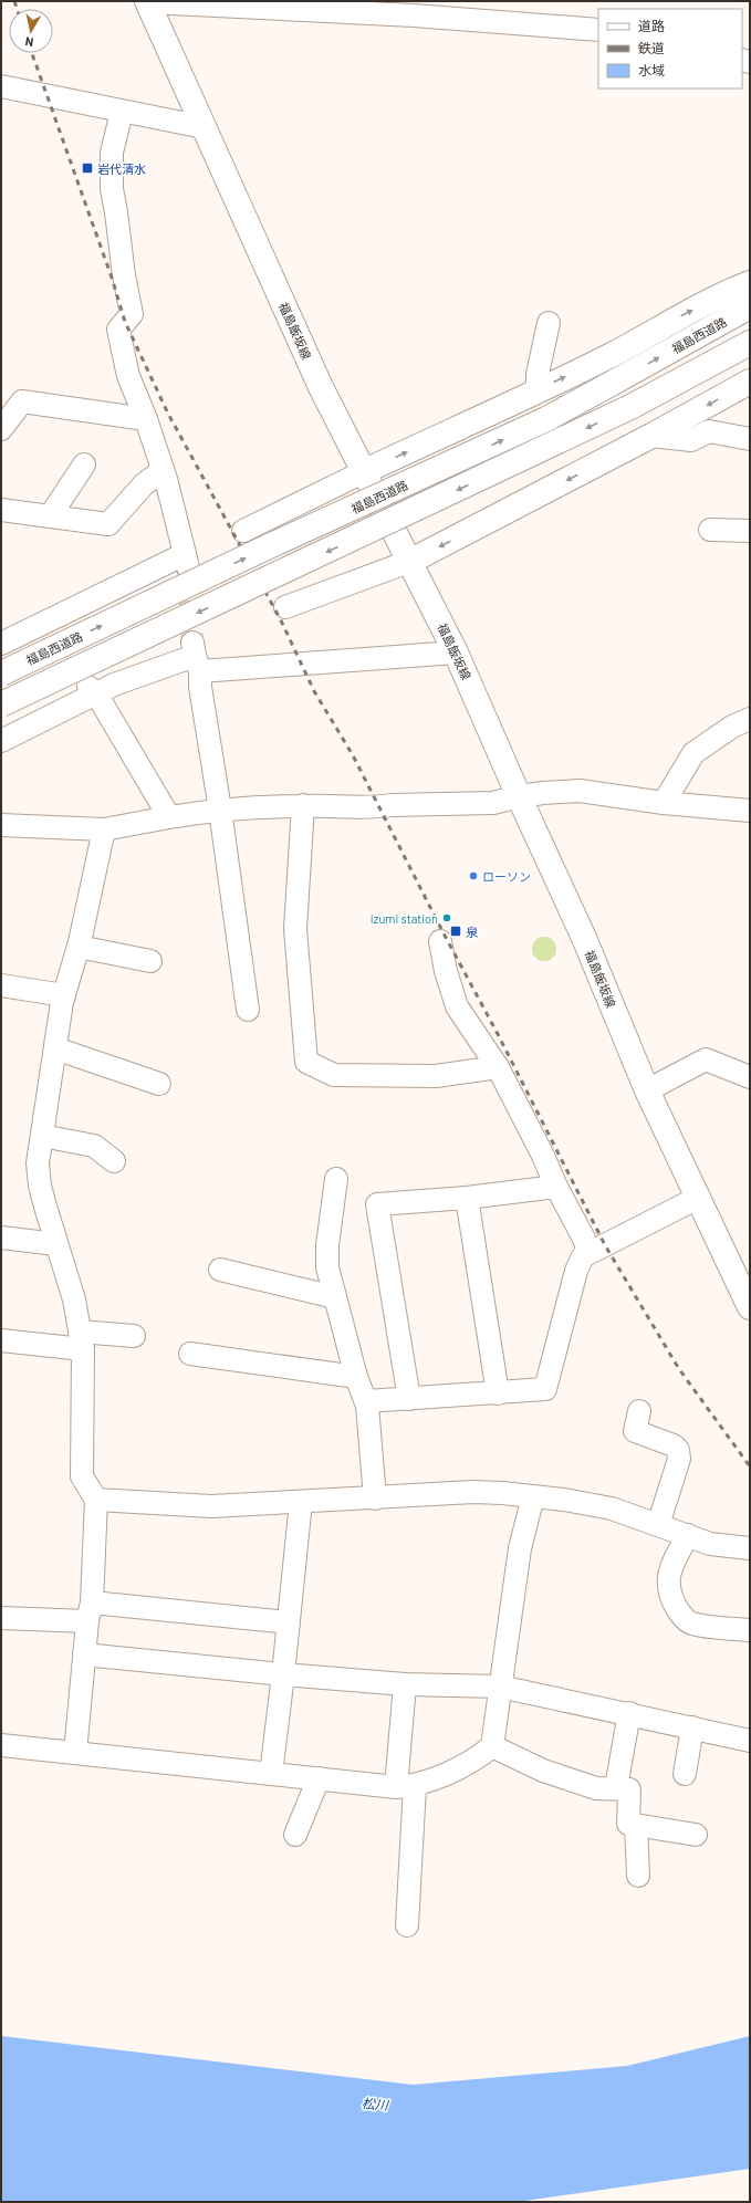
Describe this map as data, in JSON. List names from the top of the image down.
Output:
{
  "streets": {
    "main road": ["福島飯坂線", "福島西道路"]
  },
  "water": ["松川"],
  "places": {
    "transit": ["岩代清水", "泉"],
    "other": ["ローソン", "izumi station"]
  },
  "legend": ["道路", "鉄道", "水域"],
  "north": "bottom"
}
